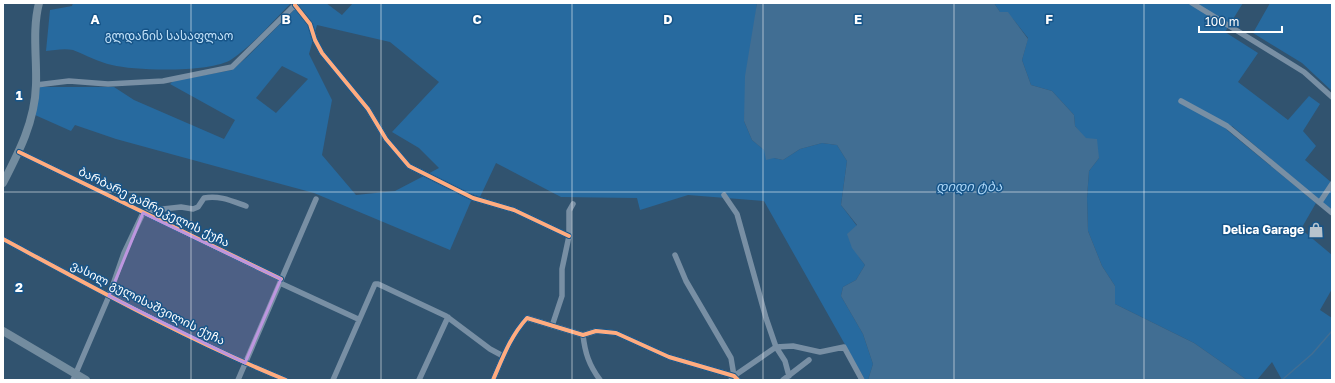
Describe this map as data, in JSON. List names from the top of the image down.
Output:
{
  "streets": {
    "street": ["ბარბარე გამრეკელის ქუჩა", "ვასილ გულისაშვილის ქუჩა"]
  },
  "water": ["დიდი ტბა"],
  "parks": ["გლდანის სასაფლაო"],
  "places": {
    "shop": ["Delica Garage"]
  },
  "scale_bar": "100 m",
  "grid": {
    "columns": [
      "A",
      "B",
      "C",
      "D",
      "E",
      "F"
    ],
    "rows": ["1", "2"]
  }
}
